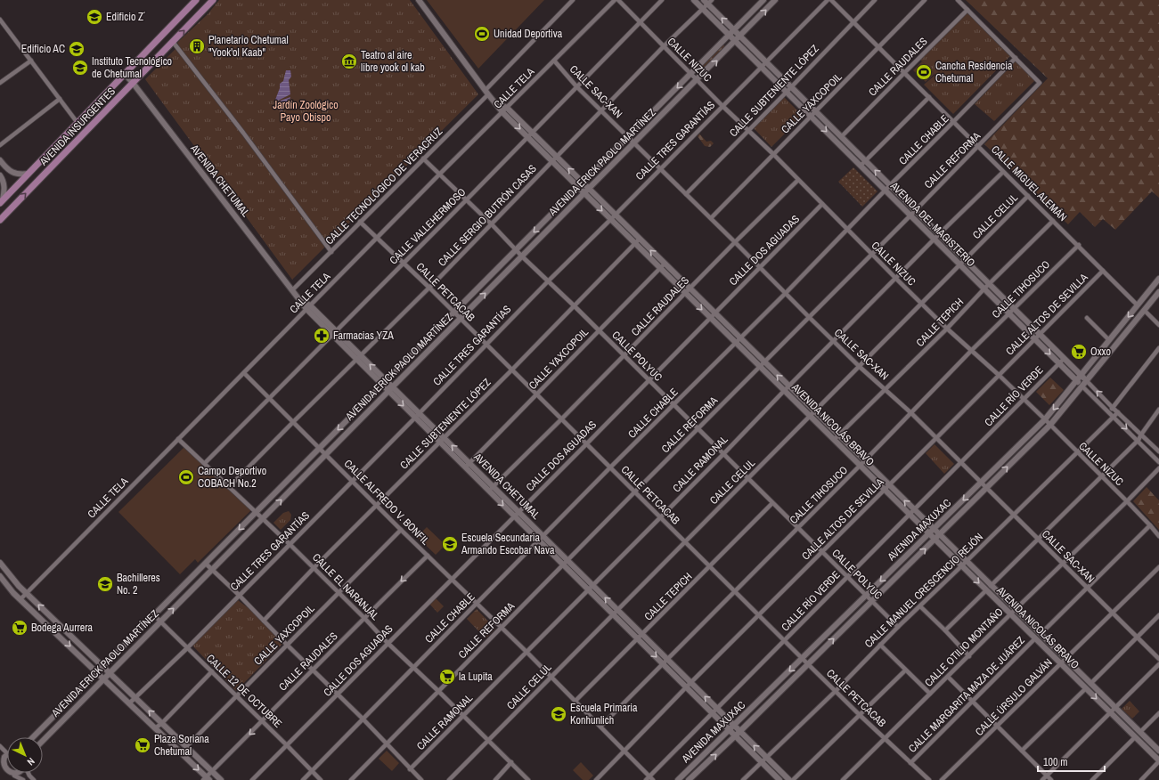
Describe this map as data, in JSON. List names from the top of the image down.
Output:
{
  "streets": {
    "main road": [
      "AVENIDA INSURGENTES",
      "AVENIDA ERICK PAOLO MARTÍNEZ",
      "AVENIDA CHETUMAL",
      "AVENIDA DEL MAGISTERIO",
      "AVENIDA NICOLÁS BRAVO",
      "AVENIDA MAXUXAC"
    ],
    "street": [
      "CALLE NIZUC",
      "CALLE RAUDALES",
      "CALLE TELA",
      "CALLE SUBTENIENTE LÓPEZ",
      "CALLE SAC-XAN",
      "CALLE YAXCOPOIL",
      "CALLE CHABLE",
      "CALLE TRES GARANTÍAS",
      "CALLE REFORMA",
      "CALLE MIGUEL ALEMÁN",
      "CALLE TECNOLÓGICO DE VERACRUZ",
      "CALLE SERGIO BUTRÓN CASAS",
      "CALLE CELUL",
      "CALLE VALLEHERMOSO",
      "CALLE DOS AGUADAS",
      "CALLE TIHOSUCO",
      "CALLE PETCACAB",
      "CALLE ALTOS DE SEVILLA",
      "CALLE TEPICH",
      "CALLE POLYUC",
      "CALLE RÍO VERDE",
      "CALLE RAMONAL",
      "CALLE ALFREDO V. BONFIL",
      "CALLE EL NARANJAL",
      "CALLE MANUEL CRESCENCIO REJÓN",
      "CALLE OTILIO MONTAÑO",
      "CALLE 12 DE OCTUBRE",
      "CALLE MARGARITA MAZA DE JUÁREZ",
      "CALLE ÚRSULO GALVÁN"
    ]
  },
  "crossings": [
    ["CALLE NIZUC", "CALLE RAUDALES"],
    ["CALLE NIZUC", "CALLE SUBTENIENTE LÓPEZ"],
    ["CALLE NIZUC", "CALLE YAXCOPOIL"],
    ["CALLE NIZUC", "CALLE CHABLE"],
    ["CALLE NIZUC", "CALLE TRES GARANTÍAS"],
    ["CALLE NIZUC", "CALLE REFORMA"],
    ["CALLE NIZUC", "AVENIDA ERICK PAOLO MARTÍNEZ"],
    ["CALLE NIZUC", "CALLE SERGIO BUTRÓN CASAS"],
    ["CALLE NIZUC", "CALLE CELUL"],
    ["CALLE NIZUC", "CALLE VALLEHERMOSO"],
    ["CALLE NIZUC", "CALLE DOS AGUADAS"],
    ["CALLE NIZUC", "CALLE TIHOSUCO"],
    ["CALLE NIZUC", "CALLE ALTOS DE SEVILLA"],
    ["CALLE NIZUC", "CALLE TEPICH"],
    ["CALLE NIZUC", "CALLE RÍO VERDE"],
    ["CALLE NIZUC", "CALLE RAMONAL"],
    ["CALLE NIZUC", "AVENIDA MAXUXAC"],
    ["CALLE NIZUC", "CALLE MANUEL CRESCENCIO REJÓN"],
    ["CALLE NIZUC", "CALLE OTILIO MONTAÑO"],
    ["CALLE NIZUC", "CALLE MARGARITA MAZA DE JUÁREZ"],
    ["CALLE RAUDALES", "CALLE SAC-XAN"],
    ["CALLE RAUDALES", "AVENIDA CHETUMAL"],
    ["CALLE RAUDALES", "CALLE MIGUEL ALEMÁN"],
    ["CALLE RAUDALES", "AVENIDA DEL MAGISTERIO"],
    ["CALLE RAUDALES", "CALLE PETCACAB"],
    ["CALLE RAUDALES", "CALLE POLYUC"],
    ["CALLE RAUDALES", "AVENIDA NICOLÁS BRAVO"],
    ["CALLE RAUDALES", "CALLE ALFREDO V. BONFIL"],
    ["CALLE RAUDALES", "CALLE EL NARANJAL"],
    ["CALLE RAUDALES", "CALLE 12 DE OCTUBRE"],
    ["CALLE TELA", "CALLE SAC-XAN"],
    ["CALLE TELA", "AVENIDA CHETUMAL"],
    ["CALLE TELA", "CALLE PETCACAB"],
    ["CALLE TELA", "CALLE POLYUC"],
    ["CALLE TELA", "AVENIDA NICOLÁS BRAVO"],
    ["CALLE TELA", "CALLE ALFREDO V. BONFIL"],
    ["CALLE TELA", "CALLE EL NARANJAL"],
    ["CALLE SUBTENIENTE LÓPEZ", "CALLE SAC-XAN"],
    ["CALLE SUBTENIENTE LÓPEZ", "AVENIDA CHETUMAL"],
    ["CALLE SUBTENIENTE LÓPEZ", "CALLE MIGUEL ALEMÁN"],
    ["CALLE SUBTENIENTE LÓPEZ", "AVENIDA DEL MAGISTERIO"],
    ["CALLE SUBTENIENTE LÓPEZ", "CALLE PETCACAB"],
    ["CALLE SUBTENIENTE LÓPEZ", "CALLE POLYUC"],
    ["CALLE SUBTENIENTE LÓPEZ", "AVENIDA NICOLÁS BRAVO"],
    ["CALLE SUBTENIENTE LÓPEZ", "CALLE ALFREDO V. BONFIL"],
    ["CALLE SUBTENIENTE LÓPEZ", "CALLE EL NARANJAL"],
    ["CALLE SAC-XAN", "CALLE YAXCOPOIL"],
    ["CALLE SAC-XAN", "CALLE CHABLE"],
    ["CALLE SAC-XAN", "CALLE TRES GARANTÍAS"],
    ["CALLE SAC-XAN", "CALLE REFORMA"],
    ["CALLE SAC-XAN", "AVENIDA ERICK PAOLO MARTÍNEZ"],
    ["CALLE SAC-XAN", "CALLE SERGIO BUTRÓN CASAS"],
    ["CALLE SAC-XAN", "CALLE CELUL"],
    ["CALLE SAC-XAN", "CALLE VALLEHERMOSO"],
    ["CALLE SAC-XAN", "CALLE DOS AGUADAS"],
    ["CALLE SAC-XAN", "CALLE TIHOSUCO"],
    ["CALLE SAC-XAN", "CALLE ALTOS DE SEVILLA"],
    ["CALLE SAC-XAN", "CALLE TEPICH"],
    ["CALLE SAC-XAN", "CALLE RÍO VERDE"],
    ["CALLE SAC-XAN", "CALLE RAMONAL"],
    ["CALLE SAC-XAN", "AVENIDA MAXUXAC"],
    ["CALLE SAC-XAN", "CALLE MANUEL CRESCENCIO REJÓN"],
    ["CALLE SAC-XAN", "CALLE OTILIO MONTAÑO"],
    ["CALLE SAC-XAN", "CALLE MARGARITA MAZA DE JUÁREZ"],
    ["CALLE SAC-XAN", "CALLE ÚRSULO GALVÁN"],
    ["CALLE YAXCOPOIL", "AVENIDA CHETUMAL"],
    ["CALLE YAXCOPOIL", "CALLE MIGUEL ALEMÁN"],
    ["CALLE YAXCOPOIL", "AVENIDA DEL MAGISTERIO"],
    ["CALLE YAXCOPOIL", "CALLE PETCACAB"],
    ["CALLE YAXCOPOIL", "CALLE POLYUC"],
    ["CALLE YAXCOPOIL", "AVENIDA NICOLÁS BRAVO"],
    ["CALLE YAXCOPOIL", "CALLE ALFREDO V. BONFIL"],
    ["CALLE YAXCOPOIL", "CALLE EL NARANJAL"],
    ["CALLE YAXCOPOIL", "CALLE 12 DE OCTUBRE"],
    ["AVENIDA INSURGENTES", "AVENIDA CHETUMAL"],
    ["CALLE CHABLE", "CALLE REFORMA"],
    ["CALLE CHABLE", "AVENIDA CHETUMAL"],
    ["CALLE CHABLE", "CALLE MIGUEL ALEMÁN"],
    ["CALLE CHABLE", "AVENIDA DEL MAGISTERIO"],
    ["CALLE CHABLE", "CALLE PETCACAB"],
    ["CALLE CHABLE", "CALLE POLYUC"],
    ["CALLE CHABLE", "AVENIDA NICOLÁS BRAVO"],
    ["CALLE CHABLE", "CALLE ALFREDO V. BONFIL"],
    ["CALLE CHABLE", "CALLE EL NARANJAL"],
    ["CALLE CHABLE", "CALLE 12 DE OCTUBRE"],
    ["CALLE TRES GARANTÍAS", "AVENIDA CHETUMAL"],
    ["CALLE TRES GARANTÍAS", "AVENIDA DEL MAGISTERIO"],
    ["CALLE TRES GARANTÍAS", "CALLE PETCACAB"],
    ["CALLE TRES GARANTÍAS", "CALLE POLYUC"],
    ["CALLE TRES GARANTÍAS", "AVENIDA NICOLÁS BRAVO"],
    ["CALLE TRES GARANTÍAS", "CALLE ALFREDO V. BONFIL"],
    ["CALLE TRES GARANTÍAS", "CALLE EL NARANJAL"],
    ["CALLE TRES GARANTÍAS", "CALLE 12 DE OCTUBRE"],
    ["CALLE REFORMA", "AVENIDA CHETUMAL"],
    ["CALLE REFORMA", "CALLE MIGUEL ALEMÁN"],
    ["CALLE REFORMA", "AVENIDA DEL MAGISTERIO"],
    ["CALLE REFORMA", "CALLE PETCACAB"],
    ["CALLE REFORMA", "CALLE POLYUC"],
    ["CALLE REFORMA", "AVENIDA NICOLÁS BRAVO"],
    ["CALLE REFORMA", "CALLE ALFREDO V. BONFIL"],
    ["CALLE REFORMA", "CALLE EL NARANJAL"],
    ["AVENIDA ERICK PAOLO MARTÍNEZ", "AVENIDA CHETUMAL"],
    ["AVENIDA ERICK PAOLO MARTÍNEZ", "AVENIDA DEL MAGISTERIO"],
    ["AVENIDA ERICK PAOLO MARTÍNEZ", "CALLE PETCACAB"],
    ["AVENIDA ERICK PAOLO MARTÍNEZ", "CALLE POLYUC"],
    ["AVENIDA ERICK PAOLO MARTÍNEZ", "AVENIDA NICOLÁS BRAVO"],
    ["AVENIDA ERICK PAOLO MARTÍNEZ", "CALLE ALFREDO V. BONFIL"],
    ["AVENIDA ERICK PAOLO MARTÍNEZ", "CALLE EL NARANJAL"],
    ["AVENIDA ERICK PAOLO MARTÍNEZ", "CALLE 12 DE OCTUBRE"],
    ["AVENIDA CHETUMAL", "CALLE TECNOLÓGICO DE VERACRUZ"],
    ["AVENIDA CHETUMAL", "CALLE SERGIO BUTRÓN CASAS"],
    ["AVENIDA CHETUMAL", "CALLE CELUL"],
    ["AVENIDA CHETUMAL", "CALLE VALLEHERMOSO"],
    ["AVENIDA CHETUMAL", "CALLE DOS AGUADAS"],
    ["AVENIDA CHETUMAL", "CALLE TIHOSUCO"],
    ["AVENIDA CHETUMAL", "CALLE ALTOS DE SEVILLA"],
    ["AVENIDA CHETUMAL", "CALLE TEPICH"],
    ["AVENIDA CHETUMAL", "CALLE RÍO VERDE"],
    ["AVENIDA CHETUMAL", "CALLE RAMONAL"],
    ["AVENIDA CHETUMAL", "AVENIDA MAXUXAC"],
    ["AVENIDA CHETUMAL", "CALLE MANUEL CRESCENCIO REJÓN"],
    ["CALLE MIGUEL ALEMÁN", "CALLE CELUL"],
    ["CALLE MIGUEL ALEMÁN", "CALLE TIHOSUCO"],
    ["CALLE MIGUEL ALEMÁN", "CALLE ALTOS DE SEVILLA"],
    ["CALLE MIGUEL ALEMÁN", "CALLE TEPICH"],
    ["CALLE MIGUEL ALEMÁN", "CALLE RAMONAL"],
    ["CALLE MIGUEL ALEMÁN", "AVENIDA MAXUXAC"],
    ["CALLE TECNOLÓGICO DE VERACRUZ", "CALLE PETCACAB"],
    ["CALLE TECNOLÓGICO DE VERACRUZ", "CALLE POLYUC"],
    ["CALLE TECNOLÓGICO DE VERACRUZ", "AVENIDA NICOLÁS BRAVO"],
    ["CALLE SERGIO BUTRÓN CASAS", "AVENIDA DEL MAGISTERIO"],
    ["CALLE SERGIO BUTRÓN CASAS", "CALLE PETCACAB"],
    ["CALLE SERGIO BUTRÓN CASAS", "CALLE POLYUC"],
    ["CALLE SERGIO BUTRÓN CASAS", "AVENIDA NICOLÁS BRAVO"],
    ["CALLE SERGIO BUTRÓN CASAS", "CALLE ALFREDO V. BONFIL"],
    ["CALLE SERGIO BUTRÓN CASAS", "CALLE EL NARANJAL"],
    ["CALLE CELUL", "AVENIDA DEL MAGISTERIO"],
    ["CALLE CELUL", "CALLE PETCACAB"],
    ["CALLE CELUL", "CALLE POLYUC"],
    ["CALLE CELUL", "AVENIDA NICOLÁS BRAVO"],
    ["CALLE CELUL", "CALLE ALFREDO V. BONFIL"],
    ["CALLE CELUL", "CALLE EL NARANJAL"],
    ["AVENIDA DEL MAGISTERIO", "CALLE TIHOSUCO"],
    ["AVENIDA DEL MAGISTERIO", "CALLE ALTOS DE SEVILLA"],
    ["AVENIDA DEL MAGISTERIO", "CALLE TEPICH"],
    ["AVENIDA DEL MAGISTERIO", "CALLE RÍO VERDE"],
    ["AVENIDA DEL MAGISTERIO", "CALLE RAMONAL"],
    ["AVENIDA DEL MAGISTERIO", "AVENIDA MAXUXAC"],
    ["AVENIDA DEL MAGISTERIO", "CALLE MANUEL CRESCENCIO REJÓN"],
    ["CALLE VALLEHERMOSO", "CALLE PETCACAB"],
    ["CALLE VALLEHERMOSO", "CALLE POLYUC"],
    ["CALLE VALLEHERMOSO", "AVENIDA NICOLÁS BRAVO"],
    ["CALLE VALLEHERMOSO", "CALLE ALFREDO V. BONFIL"],
    ["CALLE VALLEHERMOSO", "CALLE EL NARANJAL"],
    ["CALLE DOS AGUADAS", "CALLE PETCACAB"],
    ["CALLE DOS AGUADAS", "CALLE POLYUC"],
    ["CALLE DOS AGUADAS", "AVENIDA NICOLÁS BRAVO"],
    ["CALLE DOS AGUADAS", "CALLE ALFREDO V. BONFIL"],
    ["CALLE DOS AGUADAS", "CALLE EL NARANJAL"],
    ["CALLE DOS AGUADAS", "CALLE 12 DE OCTUBRE"],
    ["CALLE TIHOSUCO", "CALLE PETCACAB"],
    ["CALLE TIHOSUCO", "CALLE POLYUC"],
    ["CALLE TIHOSUCO", "AVENIDA NICOLÁS BRAVO"],
    ["CALLE TIHOSUCO", "CALLE ALFREDO V. BONFIL"],
    ["CALLE PETCACAB", "CALLE ALTOS DE SEVILLA"],
    ["CALLE PETCACAB", "CALLE TEPICH"],
    ["CALLE PETCACAB", "CALLE RÍO VERDE"],
    ["CALLE PETCACAB", "CALLE RAMONAL"],
    ["CALLE PETCACAB", "AVENIDA MAXUXAC"],
    ["CALLE PETCACAB", "CALLE MANUEL CRESCENCIO REJÓN"],
    ["CALLE PETCACAB", "CALLE OTILIO MONTAÑO"],
    ["CALLE PETCACAB", "CALLE MARGARITA MAZA DE JUÁREZ"],
    ["CALLE ALTOS DE SEVILLA", "CALLE POLYUC"],
    ["CALLE ALTOS DE SEVILLA", "AVENIDA NICOLÁS BRAVO"],
    ["CALLE ALTOS DE SEVILLA", "CALLE ALFREDO V. BONFIL"],
    ["CALLE TEPICH", "CALLE POLYUC"],
    ["CALLE TEPICH", "AVENIDA NICOLÁS BRAVO"],
    ["CALLE TEPICH", "CALLE ALFREDO V. BONFIL"],
    ["CALLE POLYUC", "CALLE RÍO VERDE"],
    ["CALLE POLYUC", "CALLE RAMONAL"],
    ["CALLE POLYUC", "AVENIDA MAXUXAC"],
    ["CALLE POLYUC", "CALLE MANUEL CRESCENCIO REJÓN"],
    ["CALLE RÍO VERDE", "AVENIDA NICOLÁS BRAVO"],
    ["CALLE RÍO VERDE", "CALLE ALFREDO V. BONFIL"],
    ["AVENIDA NICOLÁS BRAVO", "CALLE RAMONAL"],
    ["AVENIDA NICOLÁS BRAVO", "AVENIDA MAXUXAC"],
    ["AVENIDA NICOLÁS BRAVO", "CALLE MANUEL CRESCENCIO REJÓN"],
    ["AVENIDA NICOLÁS BRAVO", "CALLE OTILIO MONTAÑO"],
    ["AVENIDA NICOLÁS BRAVO", "CALLE MARGARITA MAZA DE JUÁREZ"],
    ["AVENIDA NICOLÁS BRAVO", "CALLE ÚRSULO GALVÁN"],
    ["CALLE RAMONAL", "CALLE ALFREDO V. BONFIL"],
    ["CALLE RAMONAL", "CALLE EL NARANJAL"]
  ],
  "parks": ["Jardín Zoológico Payo Obispo"],
  "places": {
    "school or university": [
      "Edificio Z´",
      "Edificio AC",
      "Instituto Tecnológico de Chetumal",
      "Escuela Secundaria Armando Escobar Nava",
      "Bachilleres No. 2",
      "Escuela Primaria Konhunlich"
    ],
    "sports": ["Unidad Deportiva", "Cancha Residencia Chetumal", "Campo Deportivo COBACH No.2"],
    "building": ["Planetario Chetumal \"Yook'ol Kaab\""],
    "museum": ["Teatro al aire libre yoo´k ol kab"],
    "pharmacy": ["Farmacias YZA"],
    "supermarket": [
      "Oxxo",
      "Bodega Aurrera",
      "la Lupita",
      "Plaza Soriana Chetumal"
    ]
  },
  "scale_bar": "100 m",
  "north": "bottom right"
}
